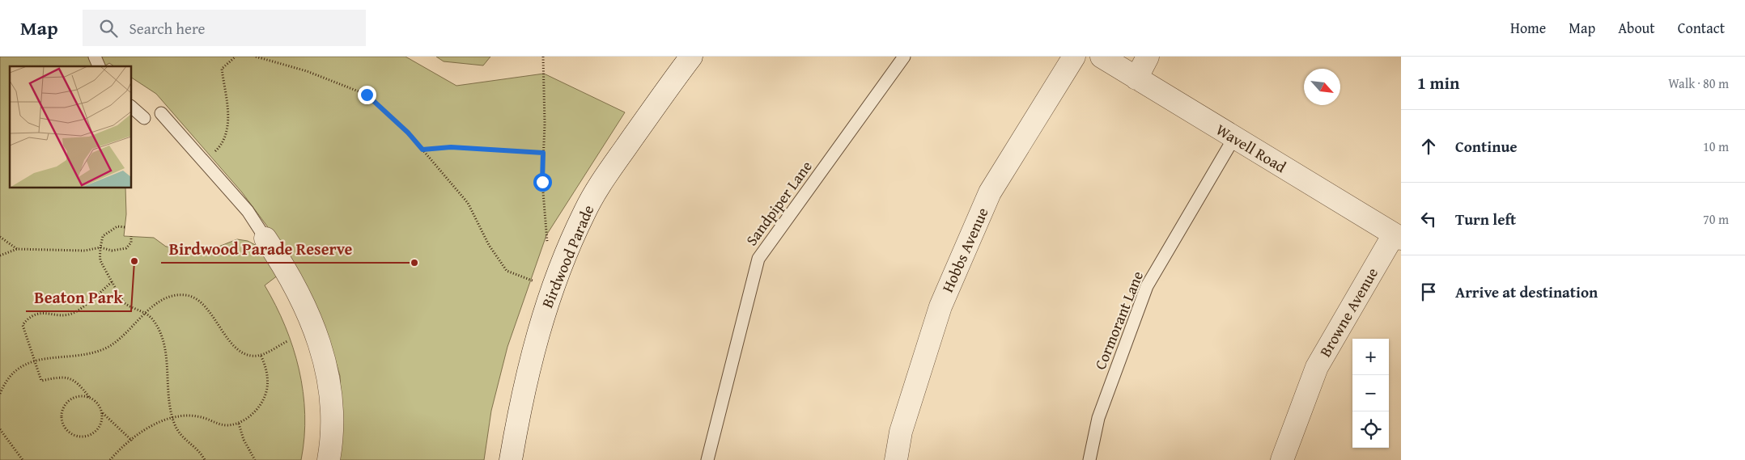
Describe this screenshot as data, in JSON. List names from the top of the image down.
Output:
{
  "streets": {
    "street": [
      "Wavell Road",
      "Hobbs Avenue",
      "Birdwood Parade",
      "Browne Avenue"
    ],
    "lane": ["Sandpiper Lane", "Cormorant Lane"]
  },
  "crossings": [
    ["Wavell Road", "Browne Avenue"],
    ["Wavell Road", "Cormorant Lane"]
  ],
  "places": ["Beaton Park", "Birdwood Parade Reserve"],
  "north": "bottom right",
  "page": {
    "header": "Map",
    "search": "Search here",
    "nav": [
      "Home",
      "Map",
      "About",
      "Contact"
    ],
    "heading": ["1 min", "Walk · 80 m"],
    "list": [
      ["Continue", "10 m"],
      ["Turn left", "70 m"],
      "Arrive at destination"
    ],
    "map_buttons": ["+", "−"]
  }
}
